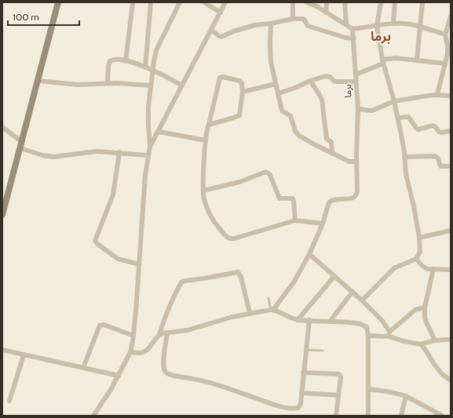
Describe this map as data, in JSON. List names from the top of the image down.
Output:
{
  "streets": {
    "street": ["برما"]
  },
  "districts": ["برما"],
  "scale_bar": "100 m"
}
